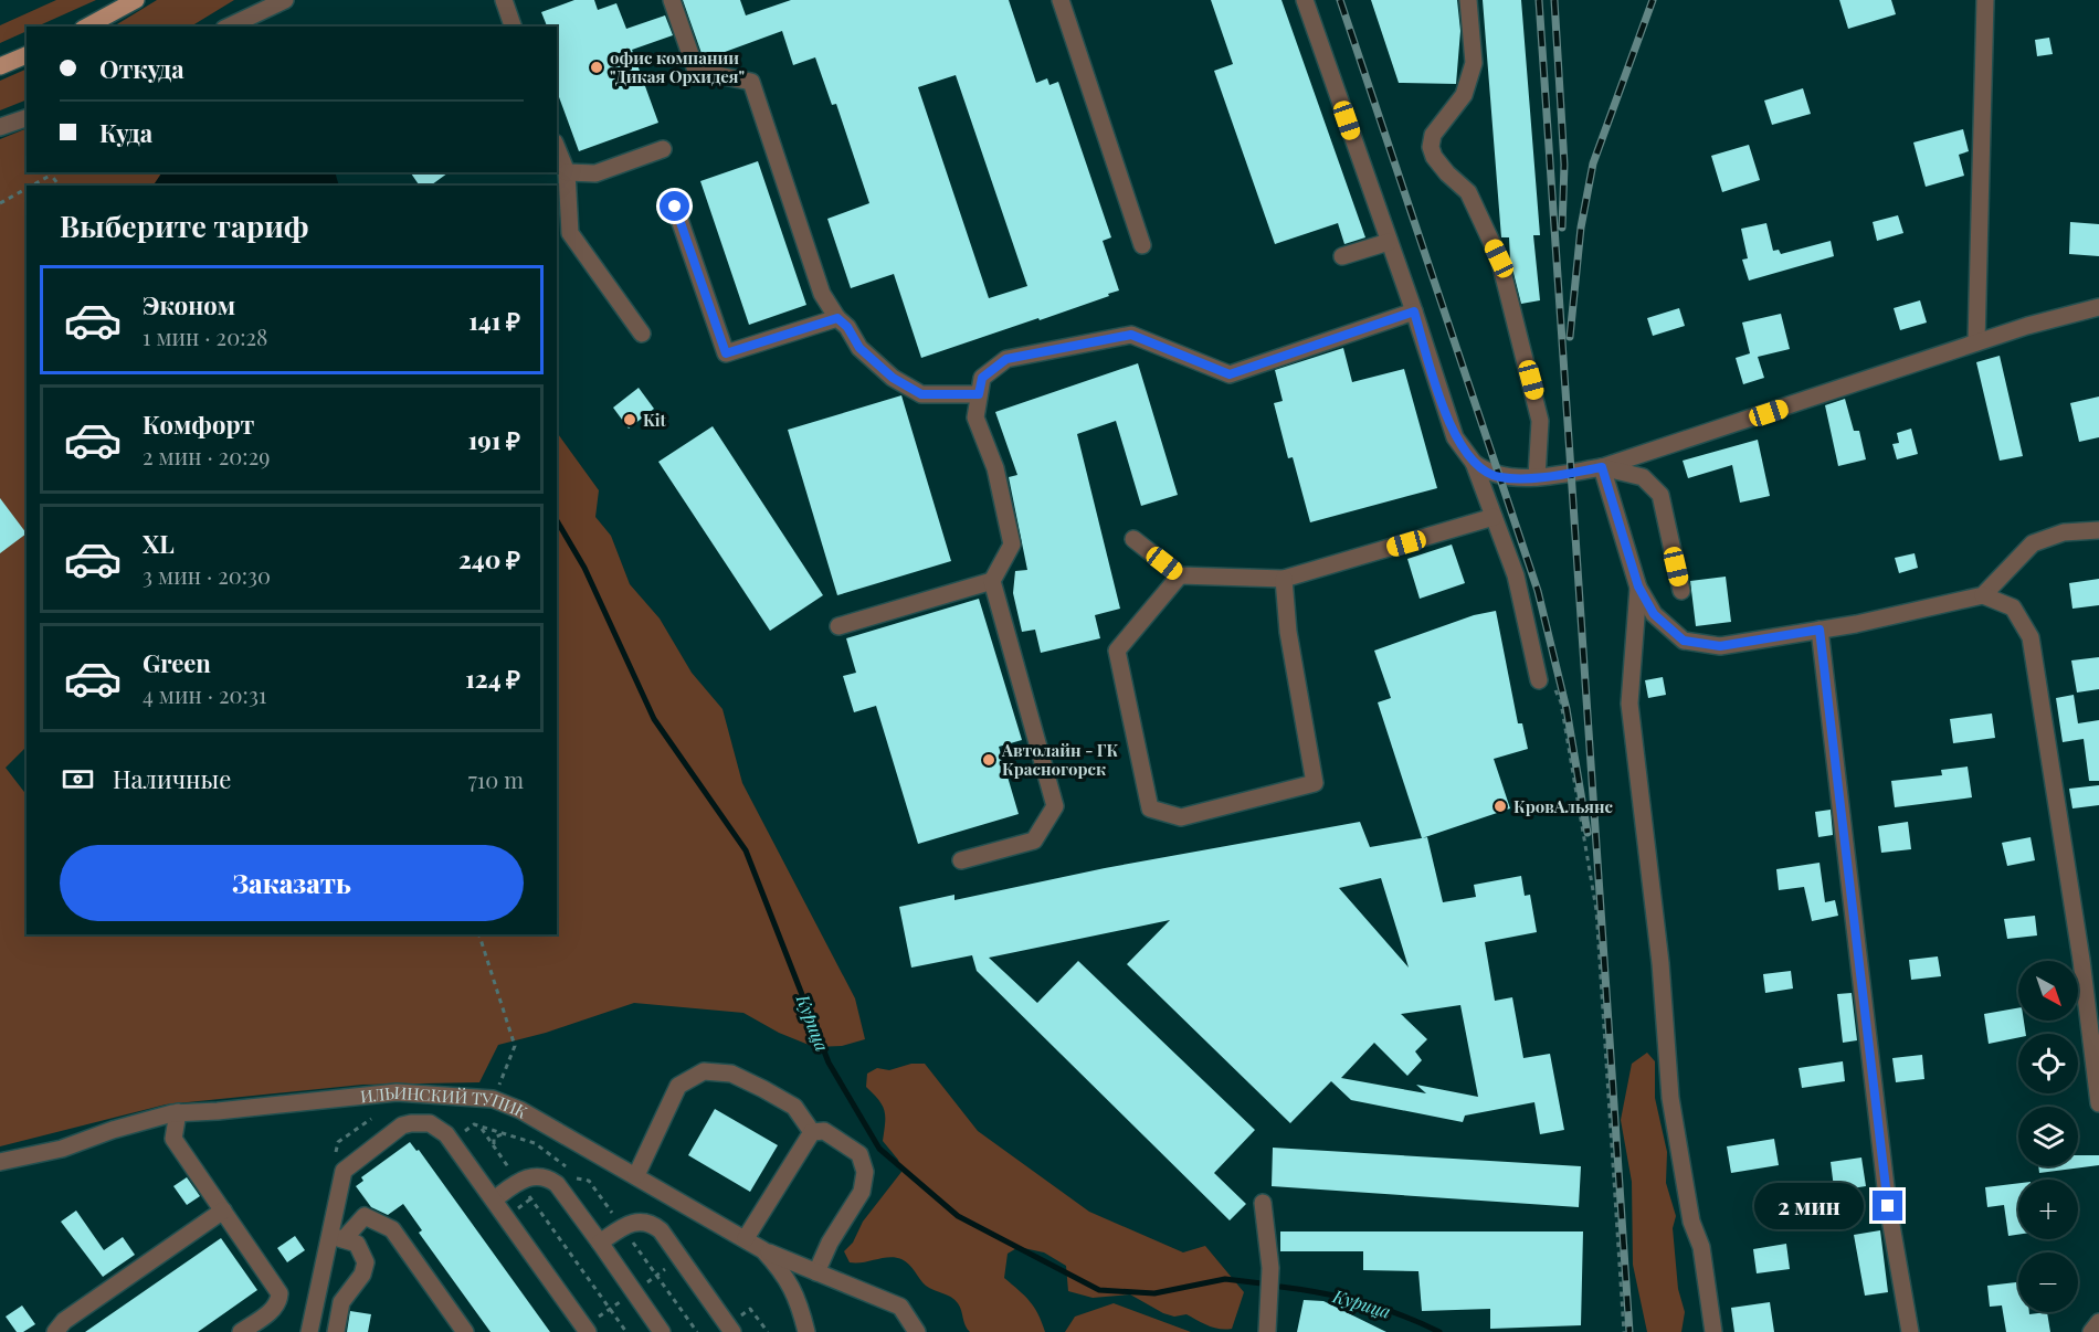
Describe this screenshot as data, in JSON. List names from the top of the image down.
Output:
{
  "streets": {
    "street": ["ИЛЬИНСКИЙ ТУПИК"]
  },
  "water": ["Курица"],
  "places": [
    "офис компании \"Дикая Орхидея\"",
    "Kit",
    "Автолайн - ГК Красногорск",
    "КровАльянс"
  ],
  "north": "bottom right",
  "page": {
    "banner": ["Откуда", "Куда"],
    "heading": "Выберите тариф",
    "list": [
      {
        "name": "Эконом",
        "note": "1 мин · 20:28",
        "value": "141 ₽"
      },
      {
        "name": "Комфорт",
        "note": "2 мин · 20:29",
        "value": "191 ₽"
      },
      {
        "name": "XL",
        "note": "3 мин · 20:30",
        "value": "240 ₽"
      },
      {
        "name": "Green",
        "note": "4 мин · 20:31",
        "value": "124 ₽"
      }
    ],
    "pay": ["Наличные", "710 m"],
    "buttons": "Заказать",
    "map_buttons": ["+", "−"],
    "bubble": "2 мин"
  }
}
